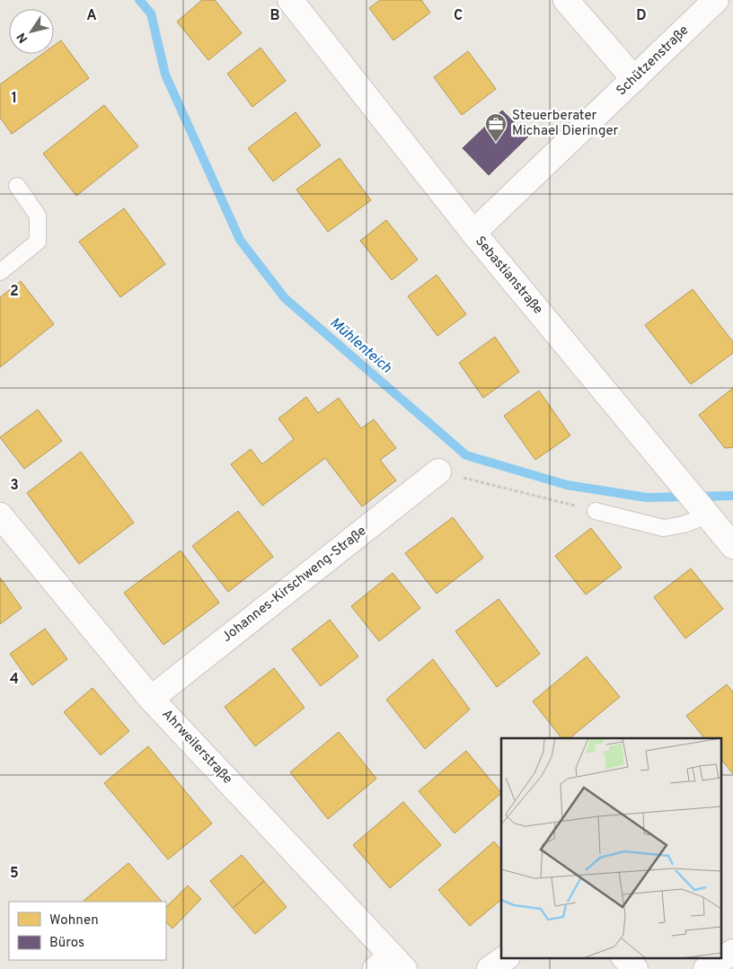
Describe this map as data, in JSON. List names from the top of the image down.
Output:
{
  "streets": {
    "street": [
      "Schützenstraße",
      "Sebastianstraße",
      "Johannes-Kirschweng-Straße",
      "Ahrweilerstraße"
    ]
  },
  "crossings": [
    ["Schützenstraße", "Sebastianstraße"],
    ["Johannes-Kirschweng-Straße", "Ahrweilerstraße"]
  ],
  "water": ["Mühlenteich"],
  "places": {
    "office": ["Steuerberater Michael Dieringer"]
  },
  "legend": ["Wohnen", "Büros"],
  "north": "bottom left",
  "grid": {
    "columns": [
      "A",
      "B",
      "C",
      "D"
    ],
    "rows": [
      "1",
      "2",
      "3",
      "4",
      "5"
    ]
  }
}
